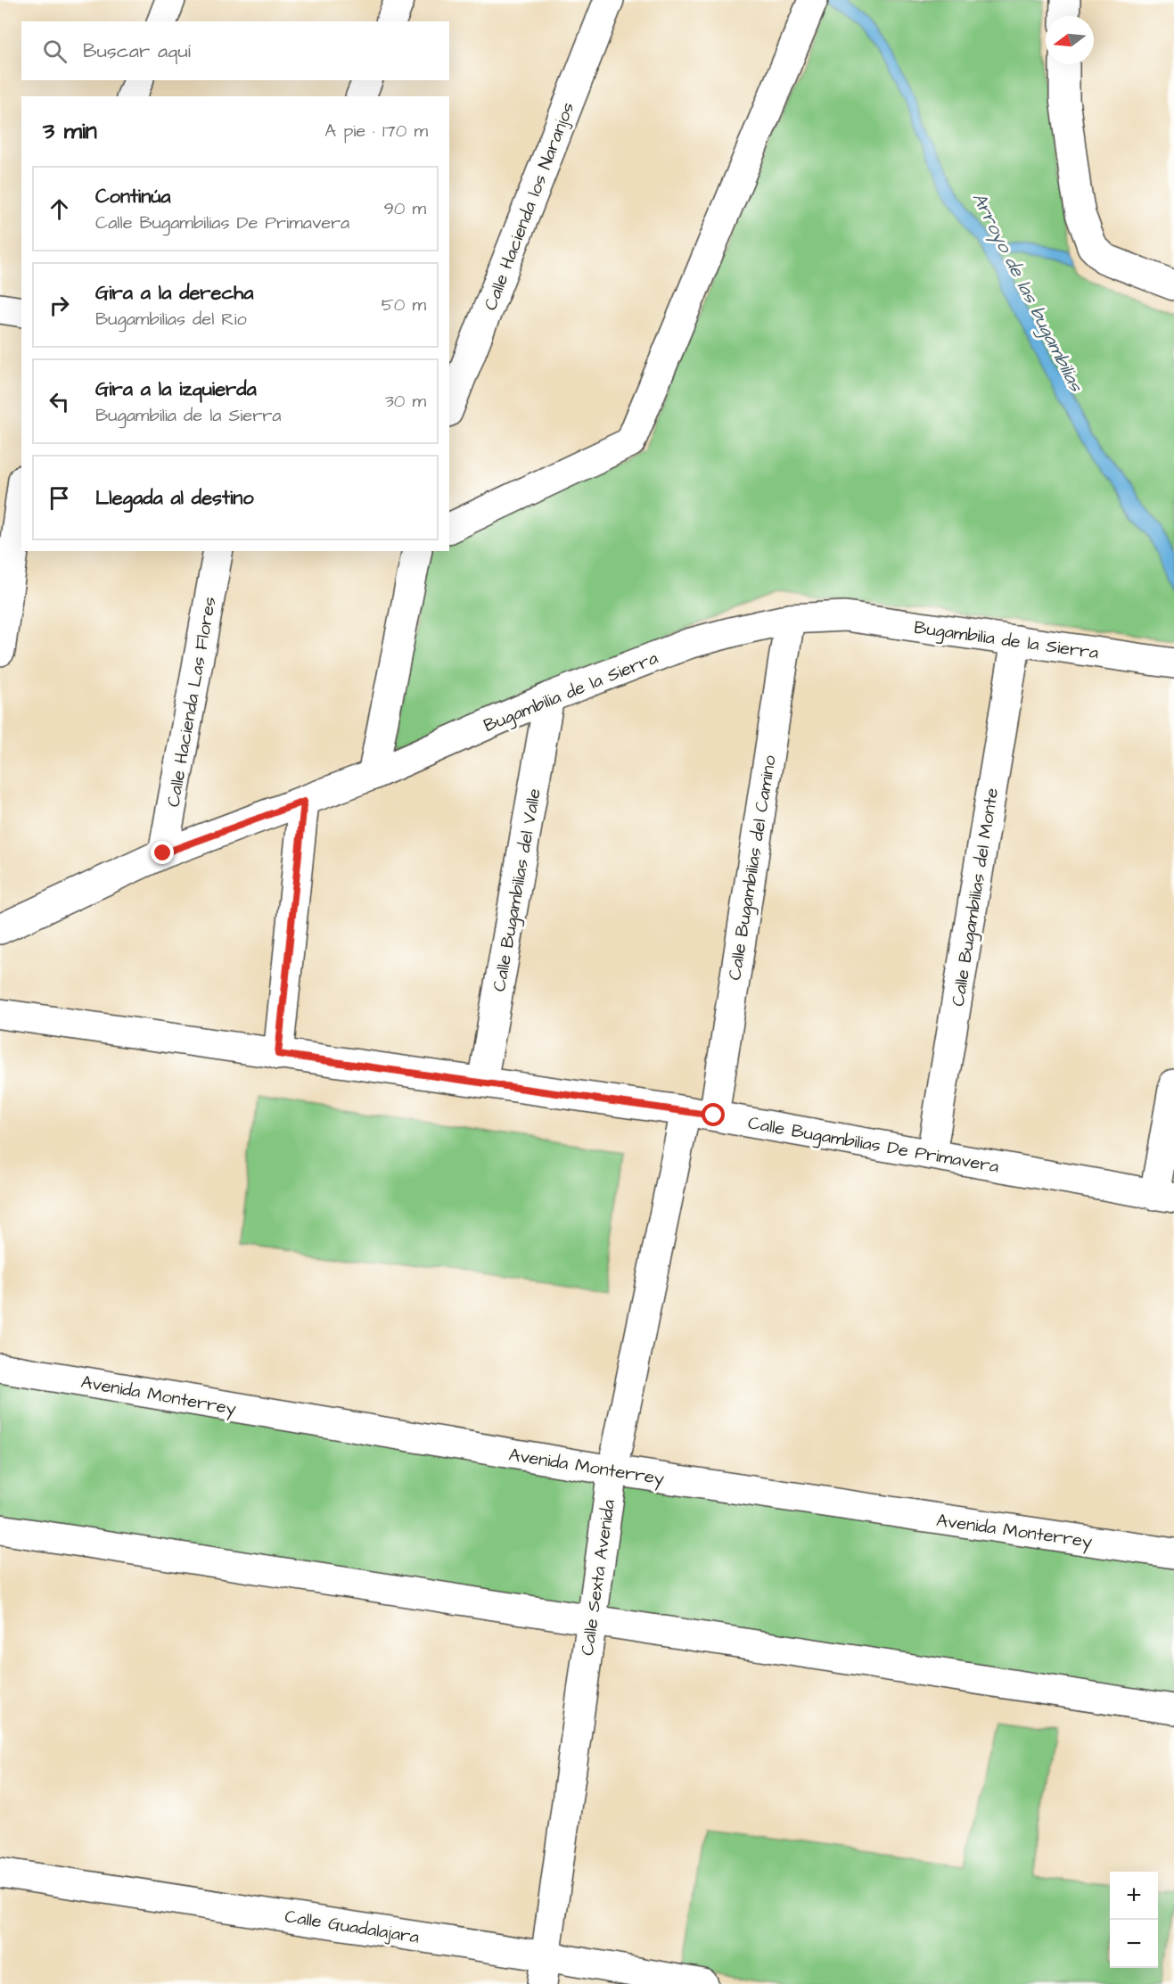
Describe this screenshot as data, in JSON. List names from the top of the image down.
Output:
{
  "streets": {
    "street": [
      "Calle Hacienda los Naranjos",
      "Bugambilia de la Sierra",
      "Calle Hacienda Las Flores",
      "Calle Bugambilias del Camino",
      "Calle Bugambilias del Valle",
      "Calle Bugambilias del Monte",
      "Calle Bugambilias De Primavera",
      "Avenida Monterrey",
      "Calle Sexta Avenida",
      "Calle Guadalajara"
    ]
  },
  "crossings": [
    ["Bugambilia de la Sierra", "Calle Hacienda Las Flores"],
    ["Bugambilia de la Sierra", "Calle Bugambilias del Camino"],
    ["Bugambilia de la Sierra", "Calle Bugambilias del Valle"],
    ["Bugambilia de la Sierra", "Calle Bugambilias del Monte"],
    ["Calle Bugambilias del Camino", "Calle Bugambilias De Primavera"],
    ["Calle Bugambilias del Valle", "Calle Bugambilias De Primavera"],
    ["Calle Bugambilias del Monte", "Calle Bugambilias De Primavera"],
    ["Calle Bugambilias De Primavera", "Calle Sexta Avenida"],
    ["Avenida Monterrey", "Calle Sexta Avenida"],
    ["Calle Sexta Avenida", "Calle Guadalajara"]
  ],
  "water": ["Arroyo de las bugambilias"],
  "north": "left",
  "page": {
    "search": "Buscar aquí",
    "heading": ["3 min", "A pie · 170 m"],
    "list": [
      ["Continúa", "Calle Bugambilias De Primavera", "90 m"],
      ["Gira a la derecha", "Bugambilias del Rio", "50 m"],
      ["Gira a la izquierda", "Bugambilia de la Sierra", "30 m"],
      "Llegada al destino"
    ],
    "map_buttons": ["+", "−"]
  }
}
